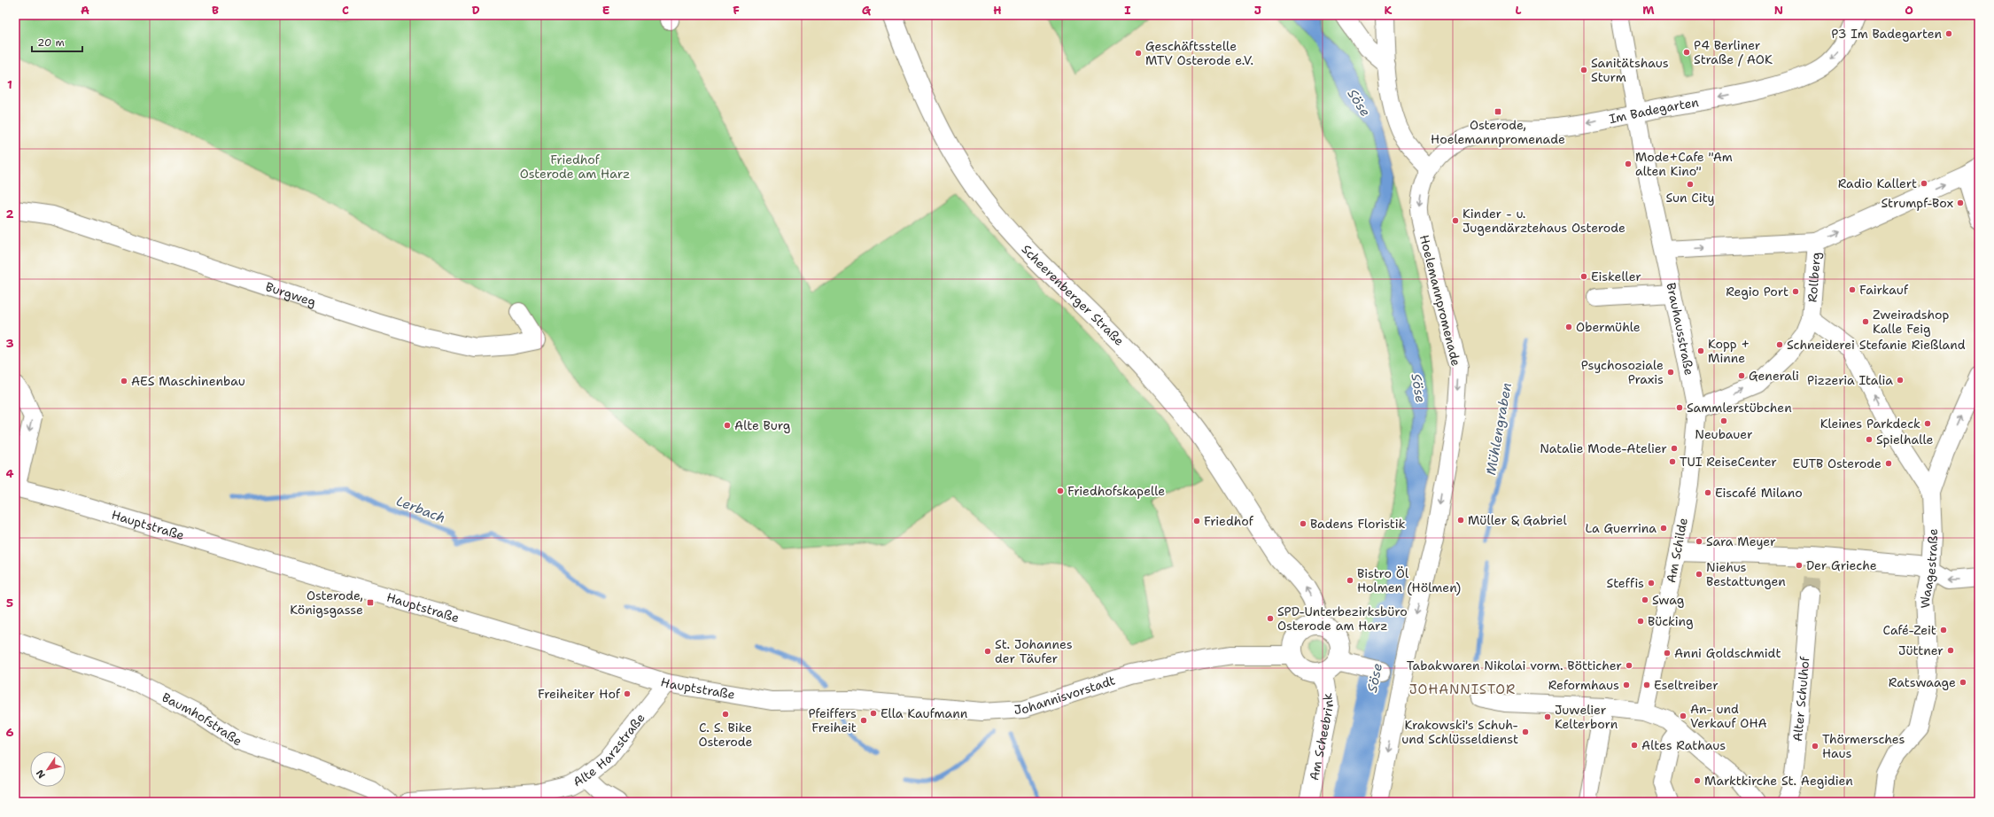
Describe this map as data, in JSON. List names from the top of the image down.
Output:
{
  "streets": {
    "main road": ["Scheerenberger Straße", "Am Scheebrink"],
    "street": [
      "Im Badegarten",
      "Rollberg",
      "Burgweg",
      "Hoelemannpromenade",
      "Brauhausstraße",
      "Hauptstraße",
      "Am Schilde",
      "Waagestraße",
      "Johannisvorstadt",
      "Alter Schulhof",
      "Baumhofstraße",
      "Alte Harzstraße"
    ]
  },
  "crossings": [
    ["Im Badegarten", "Hoelemannpromenade"],
    ["Im Badegarten", "Brauhausstraße"],
    ["Rollberg", "Brauhausstraße"],
    ["Rollberg", "Am Schilde"],
    ["Scheerenberger Straße", "Johannisvorstadt"],
    ["Scheerenberger Straße", "Am Scheebrink"],
    ["Brauhausstraße", "Am Schilde"],
    ["Hauptstraße", "Johannisvorstadt"],
    ["Hauptstraße", "Alte Harzstraße"],
    ["Johannisvorstadt", "Am Scheebrink"]
  ],
  "one_way": ["Im Badegarten", "Rollberg", "Hoelemannpromenade"],
  "districts": ["JOHANNISTOR"],
  "water": ["Söse", "Mühlengraben", "Lerbach"],
  "parks": ["Friedhof Osterode am Harz"],
  "places": {
    "other": [
      "P3 Im Badegarten",
      "P4 Berliner Straße / AOK",
      "Geschäftsstelle MTV Osterode e.V.",
      "Sanitätshaus Sturm",
      "Mode+Cafe \"Am alten Kino\"",
      "Radio Kallert",
      "Sun City",
      "Strumpf-Box",
      "Kinder - u. Jugendärztehaus Osterode",
      "Eiskeller",
      "Fairkauf",
      "Regio Port",
      "Zweiradshop Kalle Feig",
      "Obermühle",
      "Schneiderei Stefanie Rießland",
      "Kopp + Minne",
      "Psychosoziale Praxis",
      "Generali",
      "Pizzeria Italia",
      "AES Maschinenbau",
      "Sammlerstübchen",
      "Neubauer",
      "Kleines Parkdeck",
      "Alte Burg",
      "Spielhalle",
      "Natalie Mode-Atelier",
      "TUI ReiseCenter",
      "EUTB Osterode",
      "Friedhofskapelle",
      "Eiscafé Milano",
      "Müller & Gabriel",
      "Friedhof",
      "Badens Floristik",
      "La Guerrina",
      "Sara Meyer",
      "Der Grieche",
      "Niehus Bestattungen",
      "Bistro Öl Holmen (Hölmen)",
      "Steffis",
      "Swag",
      "SPD-Unterbezirksbüro Osterode am Harz",
      "Bücking",
      "Café-Zeit",
      "Jüttner",
      "St. Johannes der Täufer",
      "Anni Goldschmidt",
      "Tabakwaren Nikolai vorm. Bötticher",
      "Ratswaage",
      "Reformhaus",
      "Eseltreiber",
      "Freiheiter Hof",
      "Ella Kaufmann",
      "C. S. Bike Osterode",
      "An- und Verkauf OHA",
      "Juwelier Kelterborn",
      "Pfeiffers Freiheit",
      "Krakowski's Schuh- und Schlüsseldienst",
      "Altes Rathaus",
      "Thörmersches Haus",
      "Marktkirche St. Aegidien"
    ],
    "transit": ["Osterode, Hoelemannpromenade", "Osterode, Königsgasse"]
  },
  "scale_bar": "20 m",
  "north": "bottom left",
  "grid": {
    "columns": [
      "A",
      "B",
      "C",
      "D",
      "E",
      "F",
      "G",
      "H",
      "I",
      "J",
      "K",
      "L",
      "M",
      "N",
      "O"
    ],
    "rows": [
      "1",
      "2",
      "3",
      "4",
      "5",
      "6"
    ]
  }
}
